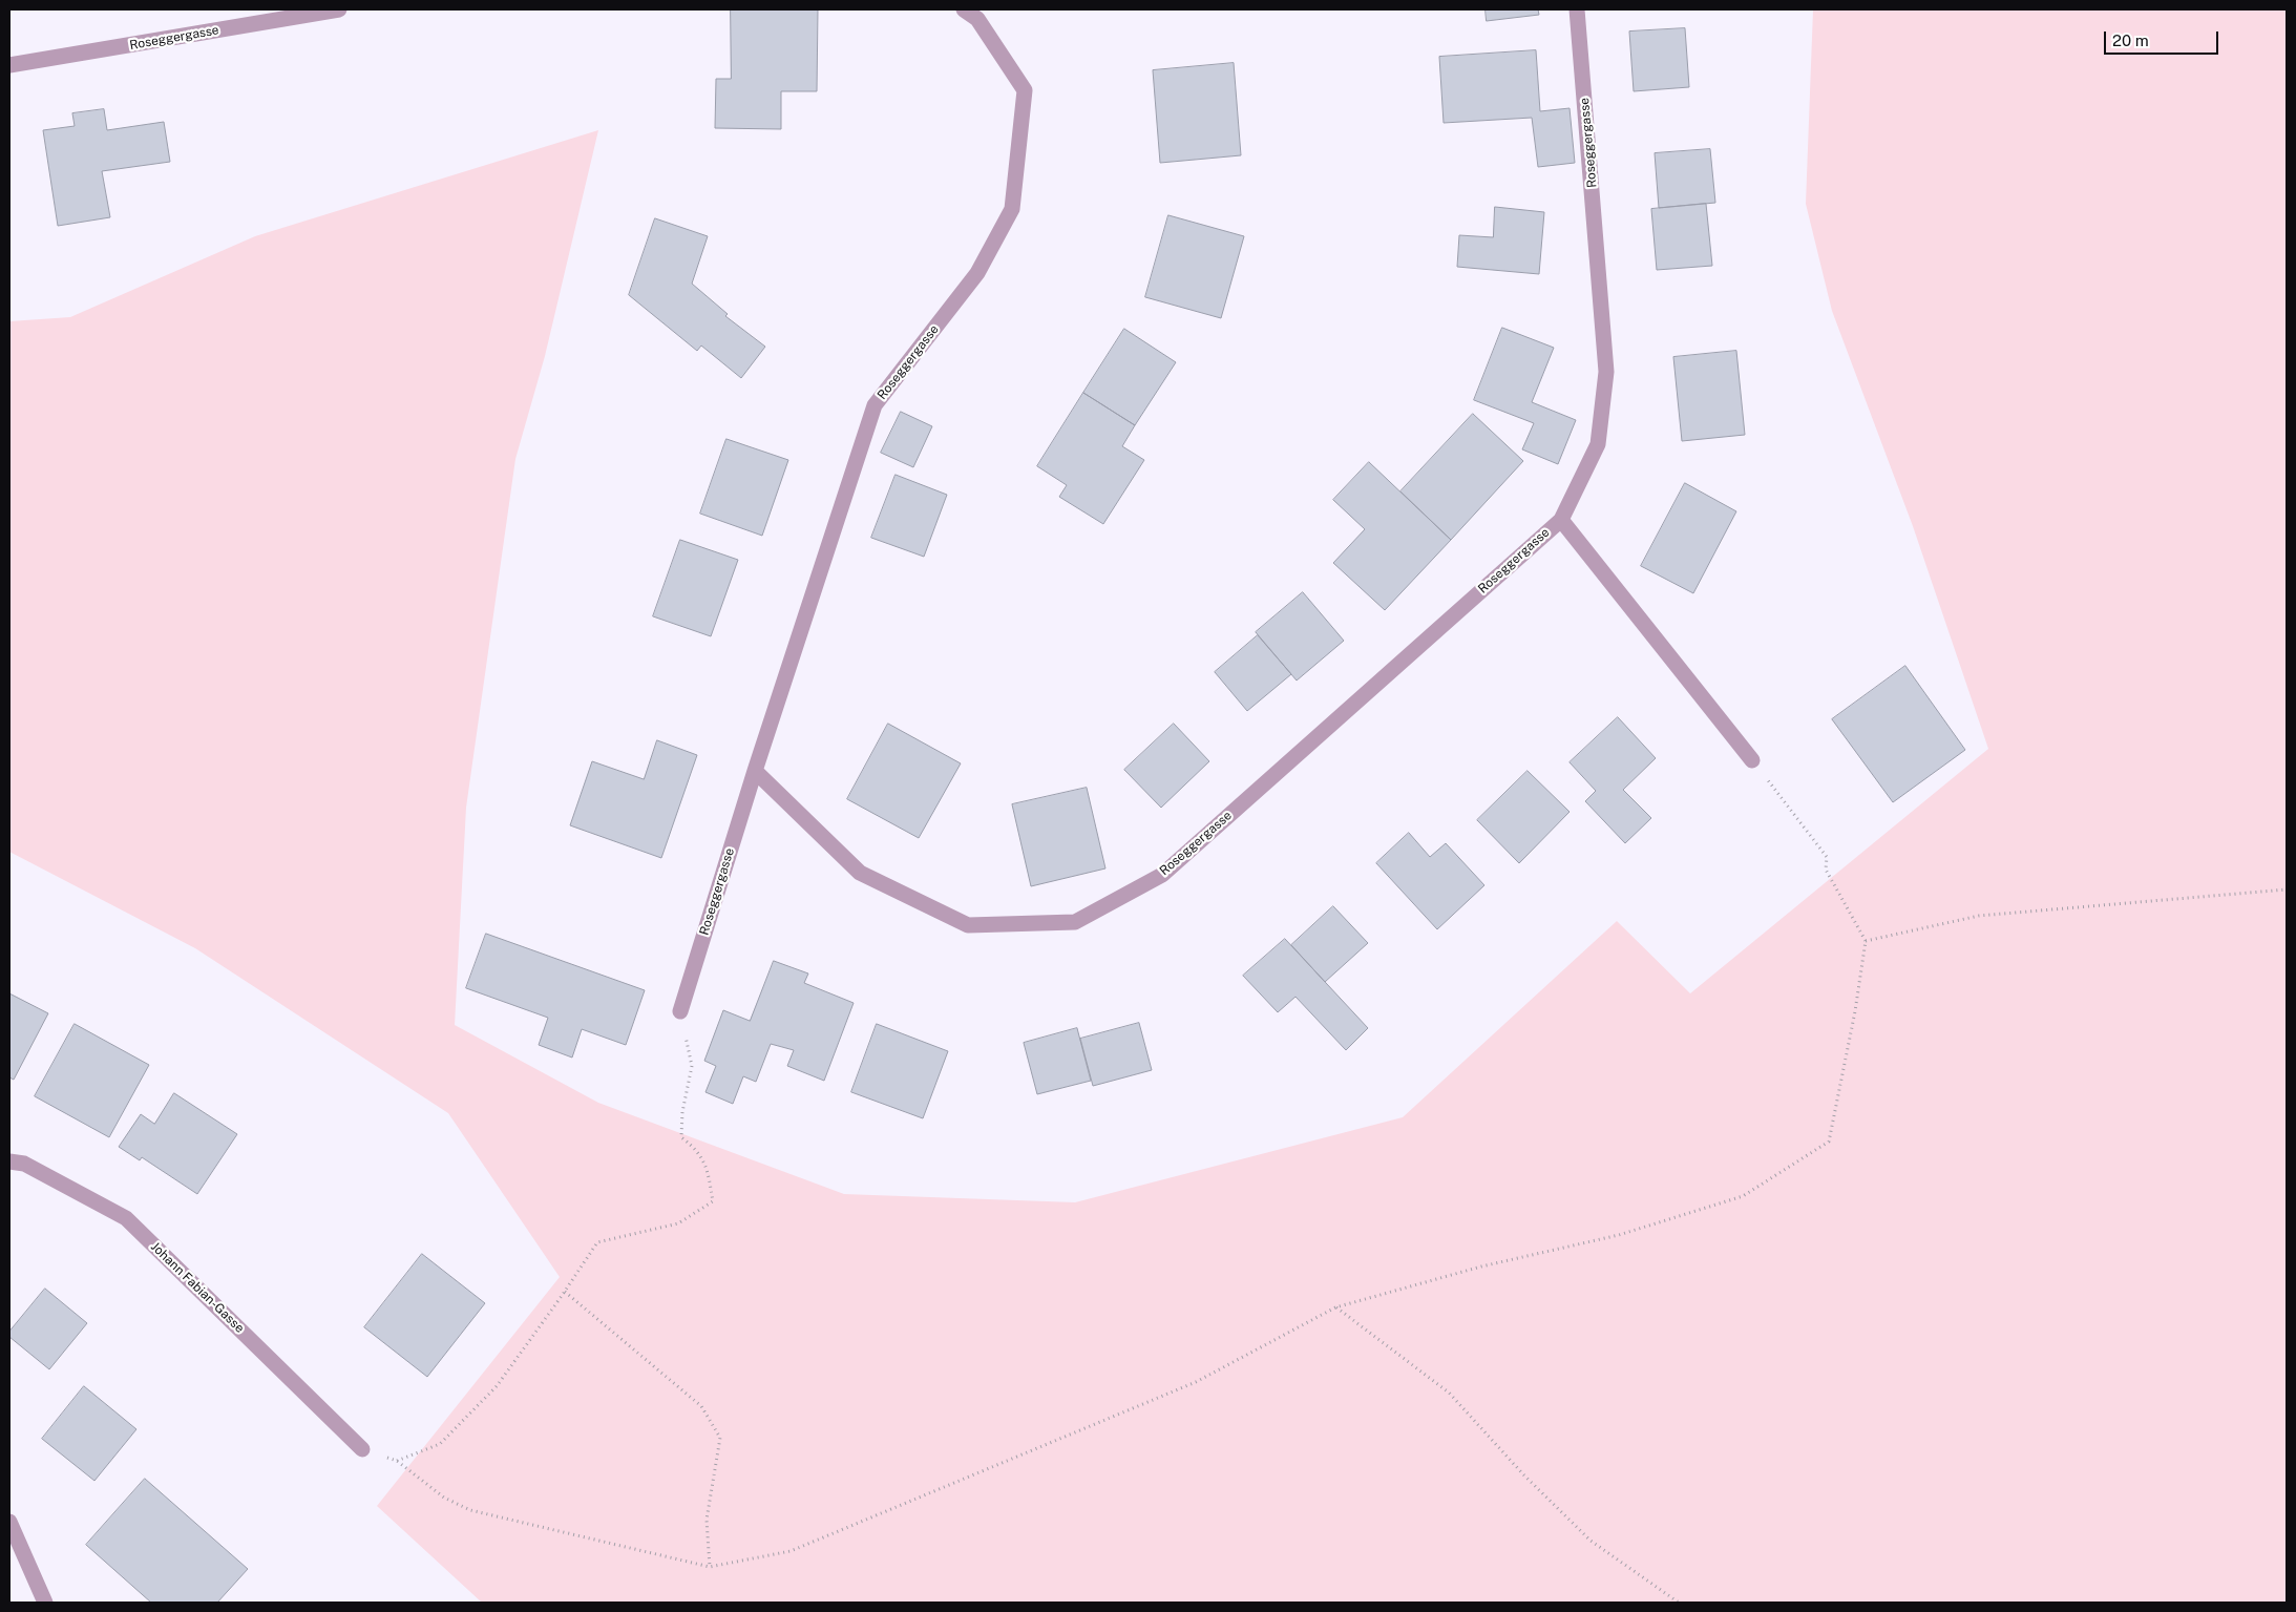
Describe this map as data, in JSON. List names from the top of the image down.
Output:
{
  "streets": {
    "street": ["Roseggergasse", "Johann Fabian-Gasse"]
  },
  "scale_bar": "20 m"
}
